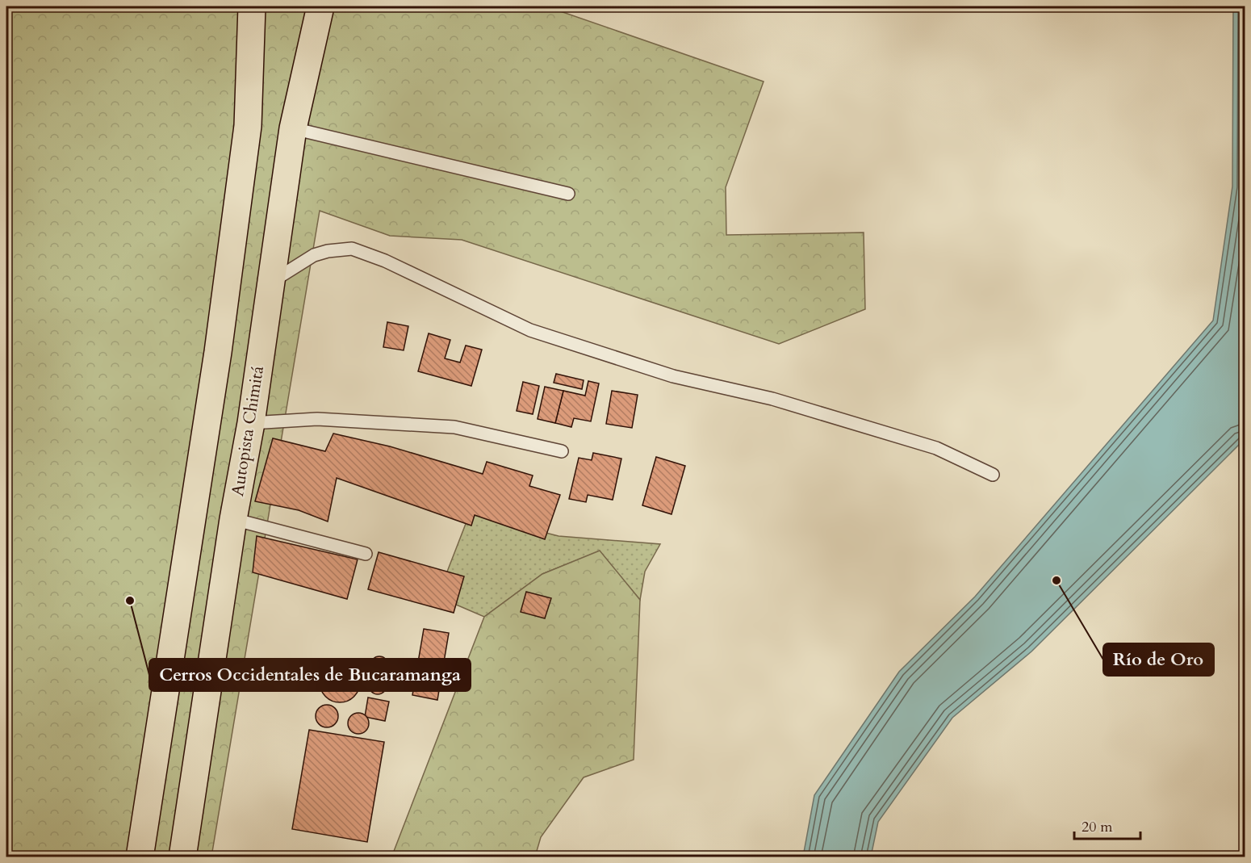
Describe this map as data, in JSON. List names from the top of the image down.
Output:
{
  "streets": {
    "highway": ["Autopista Chimitá"]
  },
  "places": ["Río de Oro", "Cerros Occidentales de Bucaramanga"],
  "scale_bar": "20 m"
}
